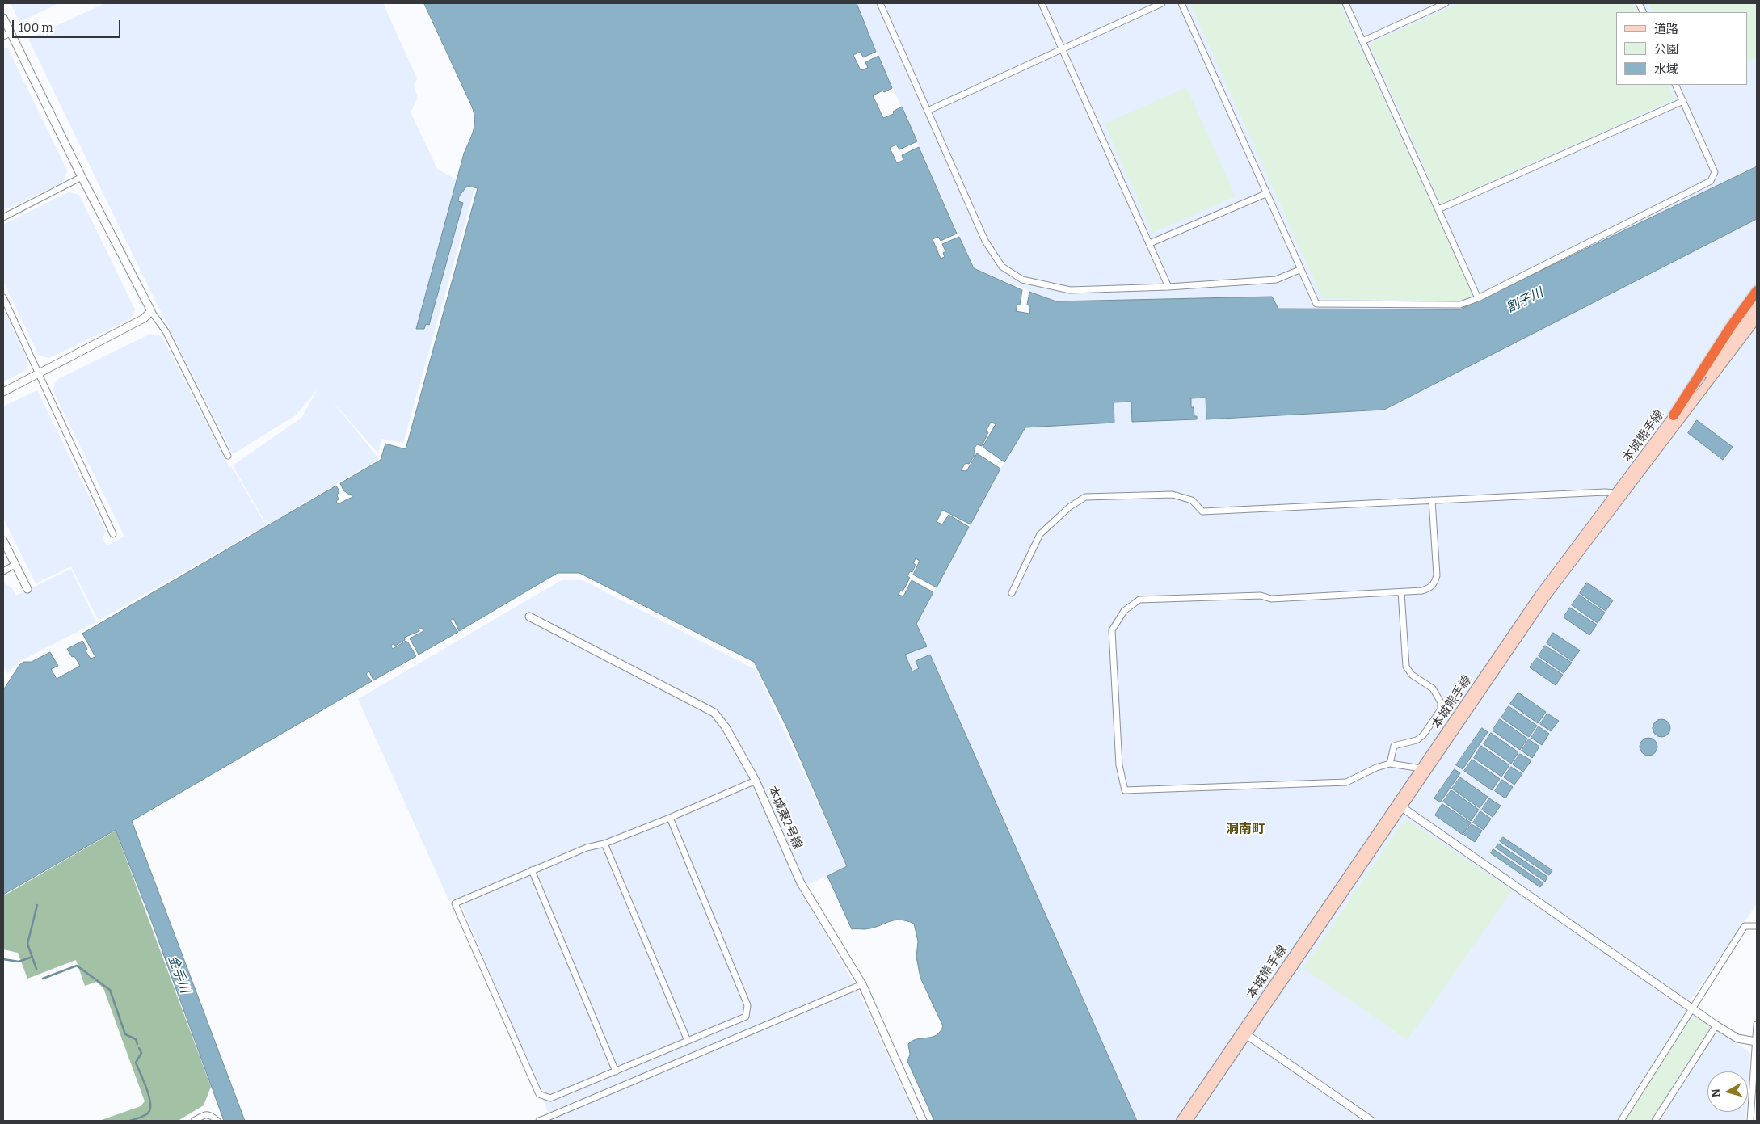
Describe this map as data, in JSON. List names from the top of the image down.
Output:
{
  "streets": {
    "main road": ["本城熊手線"],
    "street": ["本城東2号線"]
  },
  "districts": ["洞南町"],
  "water": ["割子川", "金手川"],
  "legend": ["道路", "公園", "水域"],
  "scale_bar": "100 m",
  "north": "left"
}
